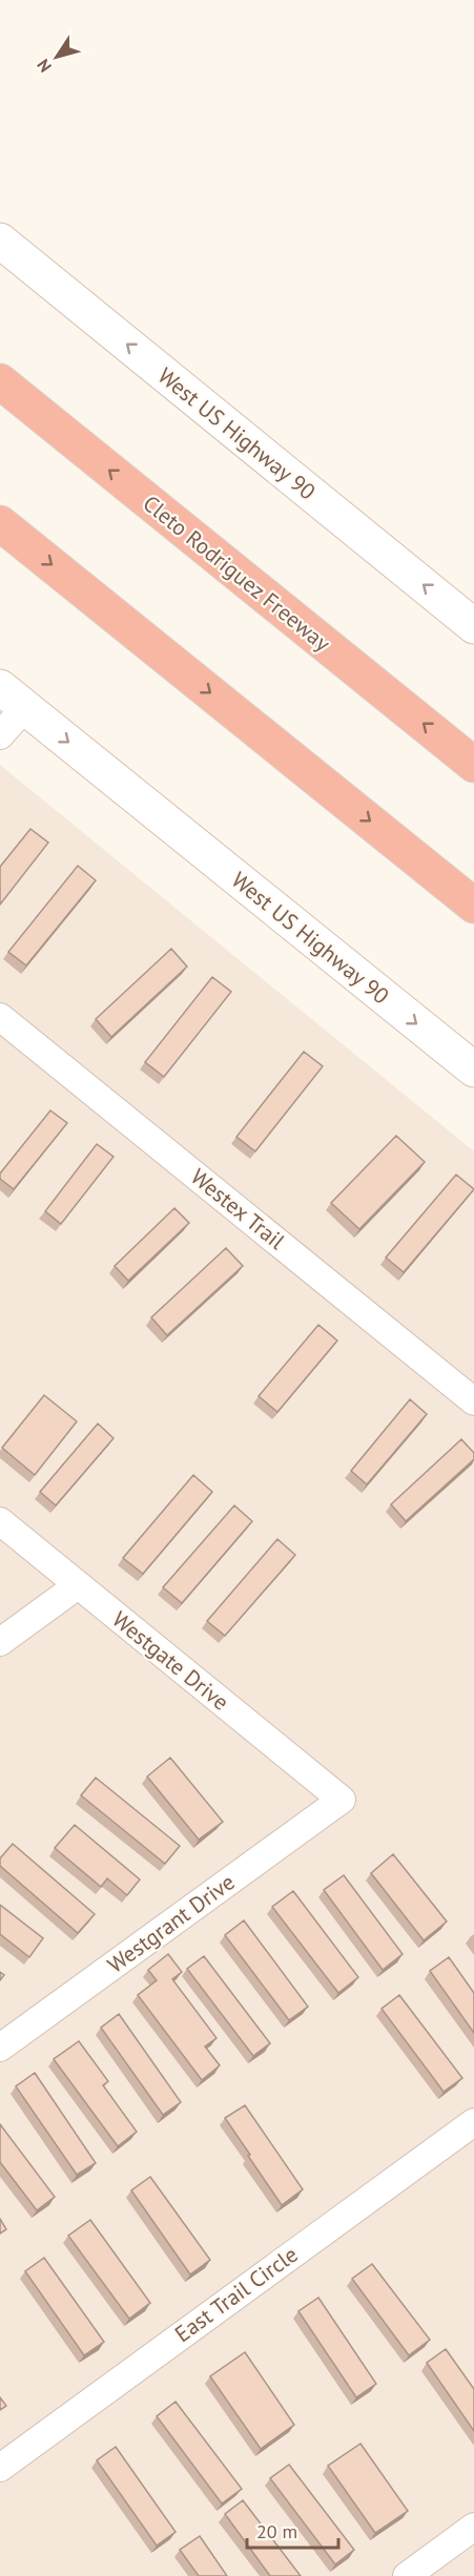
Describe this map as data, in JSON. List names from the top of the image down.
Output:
{
  "streets": {
    "highway": ["Cleto Rodriguez Freeway"],
    "main road": ["West US Highway 90"],
    "street": [
      "Westex Trail",
      "Westgate Drive",
      "Westgrant Drive",
      "East Trail Circle"
    ]
  },
  "crossings": [
    ["Westgate Drive", "Westgrant Drive"]
  ],
  "scale_bar": "20 m",
  "north": "bottom left"
}
